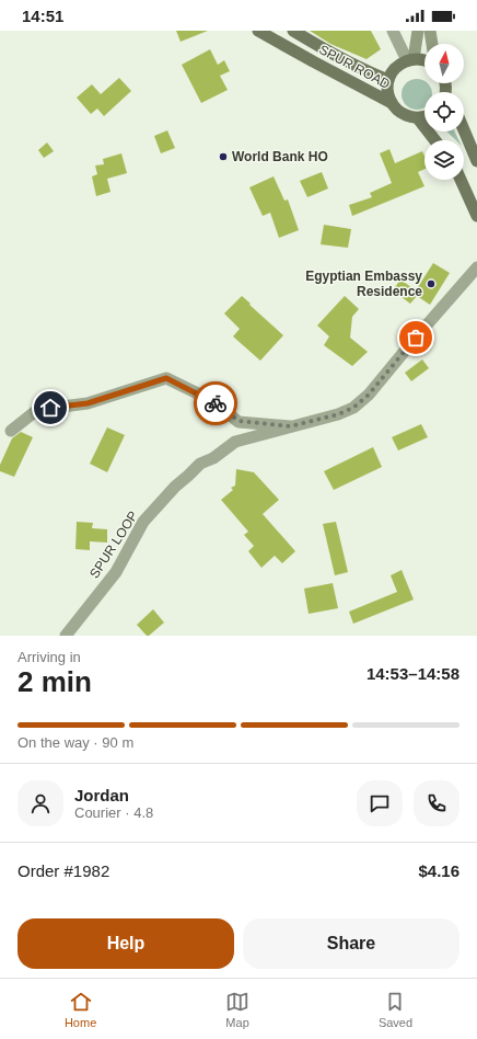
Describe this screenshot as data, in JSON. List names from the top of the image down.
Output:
{
  "streets": {
    "main road": ["SPUR ROAD"],
    "street": ["SPUR LOOP"]
  },
  "places": ["World Bank HO", "Egyptian Embassy Residence"],
  "north": "top",
  "page": {
    "status": "14:51",
    "heading": ["2 min", "Arriving in", "14:53–14:58"],
    "panel": [
      "Jordan",
      "Courier · 4.8",
      "Order #1982",
      "$4.16"
    ],
    "bar": "On the way · 90 m",
    "buttons": ["Help", "Share"],
    "tabs": ["Home", "Map", "Saved"]
  }
}
